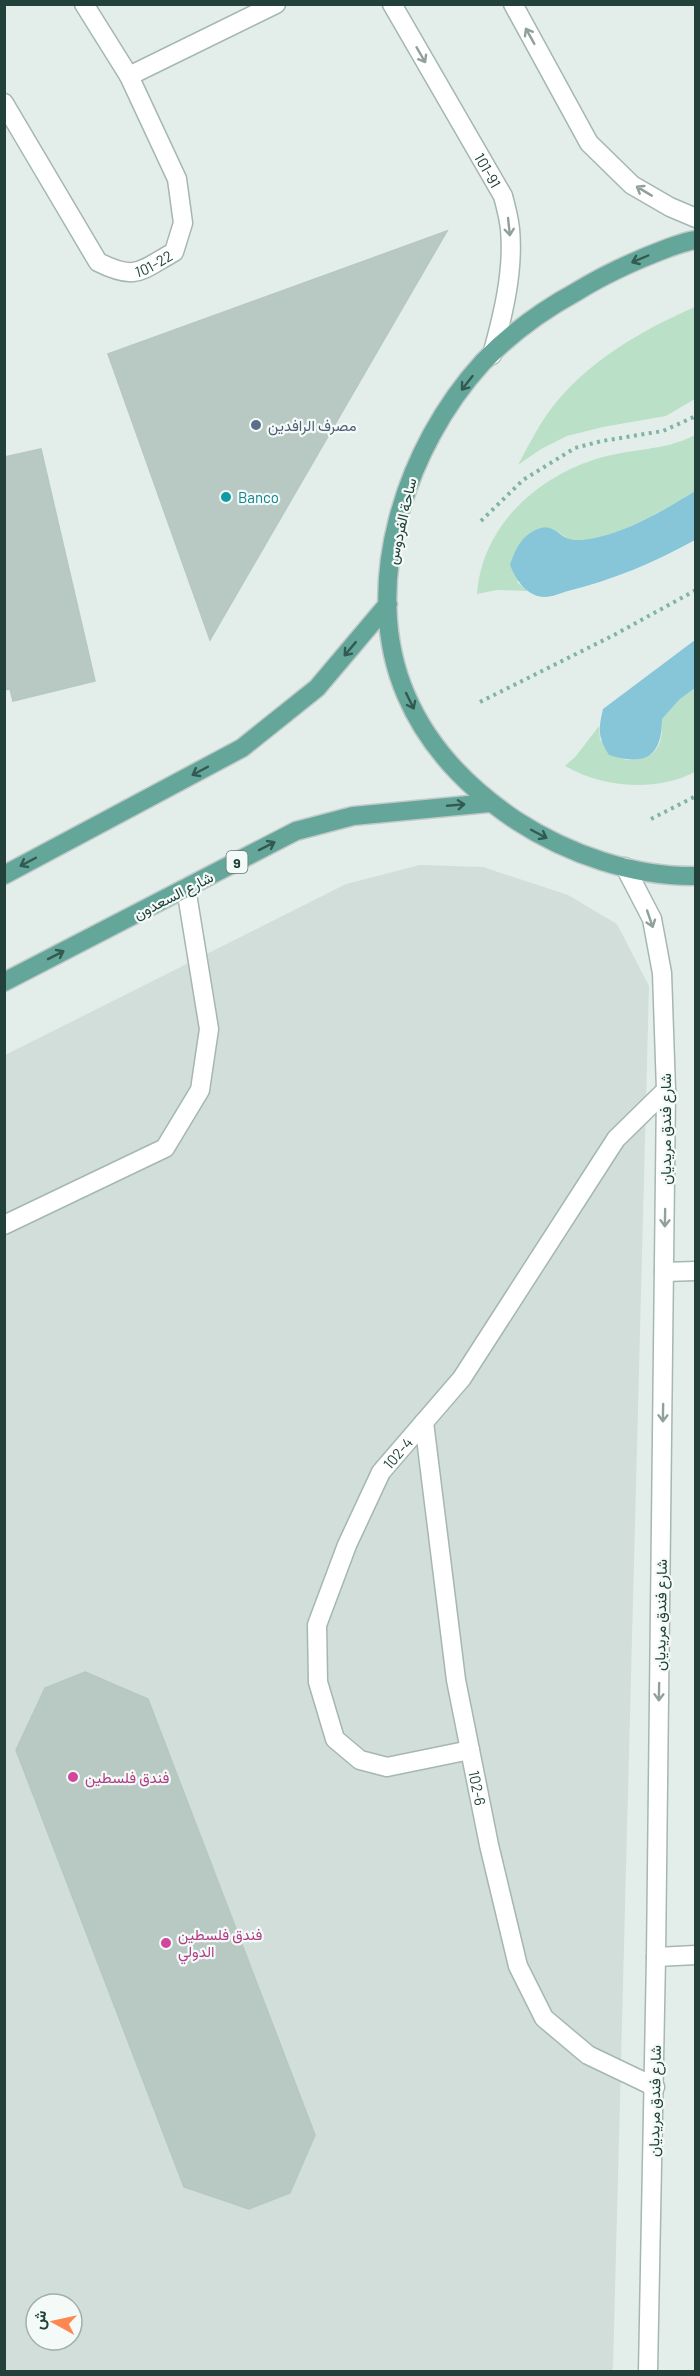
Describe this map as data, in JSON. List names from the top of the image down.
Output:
{
  "streets": {
    "main road": ["ساحة الفردوس", "9", "شارع السعدون"],
    "street": [
      "101-91",
      "101-22",
      "شارع فندق مريديان",
      "102-4",
      "102-6"
    ]
  },
  "crossings": [
    ["101-91", "ساحة الفردوس"],
    ["ساحة الفردوس", "شارع السعدون"],
    ["ساحة الفردوس", "شارع فندق مريديان"],
    ["شارع فندق مريديان", "102-4"],
    ["شارع فندق مريديان", "102-6"],
    ["102-4", "102-6"]
  ],
  "one_way": ["101-91", "شارع فندق مريديان"],
  "places": [
    "مصرف الرافدين",
    "Banco",
    "فندق فلسطين",
    "فندق فلسطين الدولي"
  ],
  "north": "left"
}
